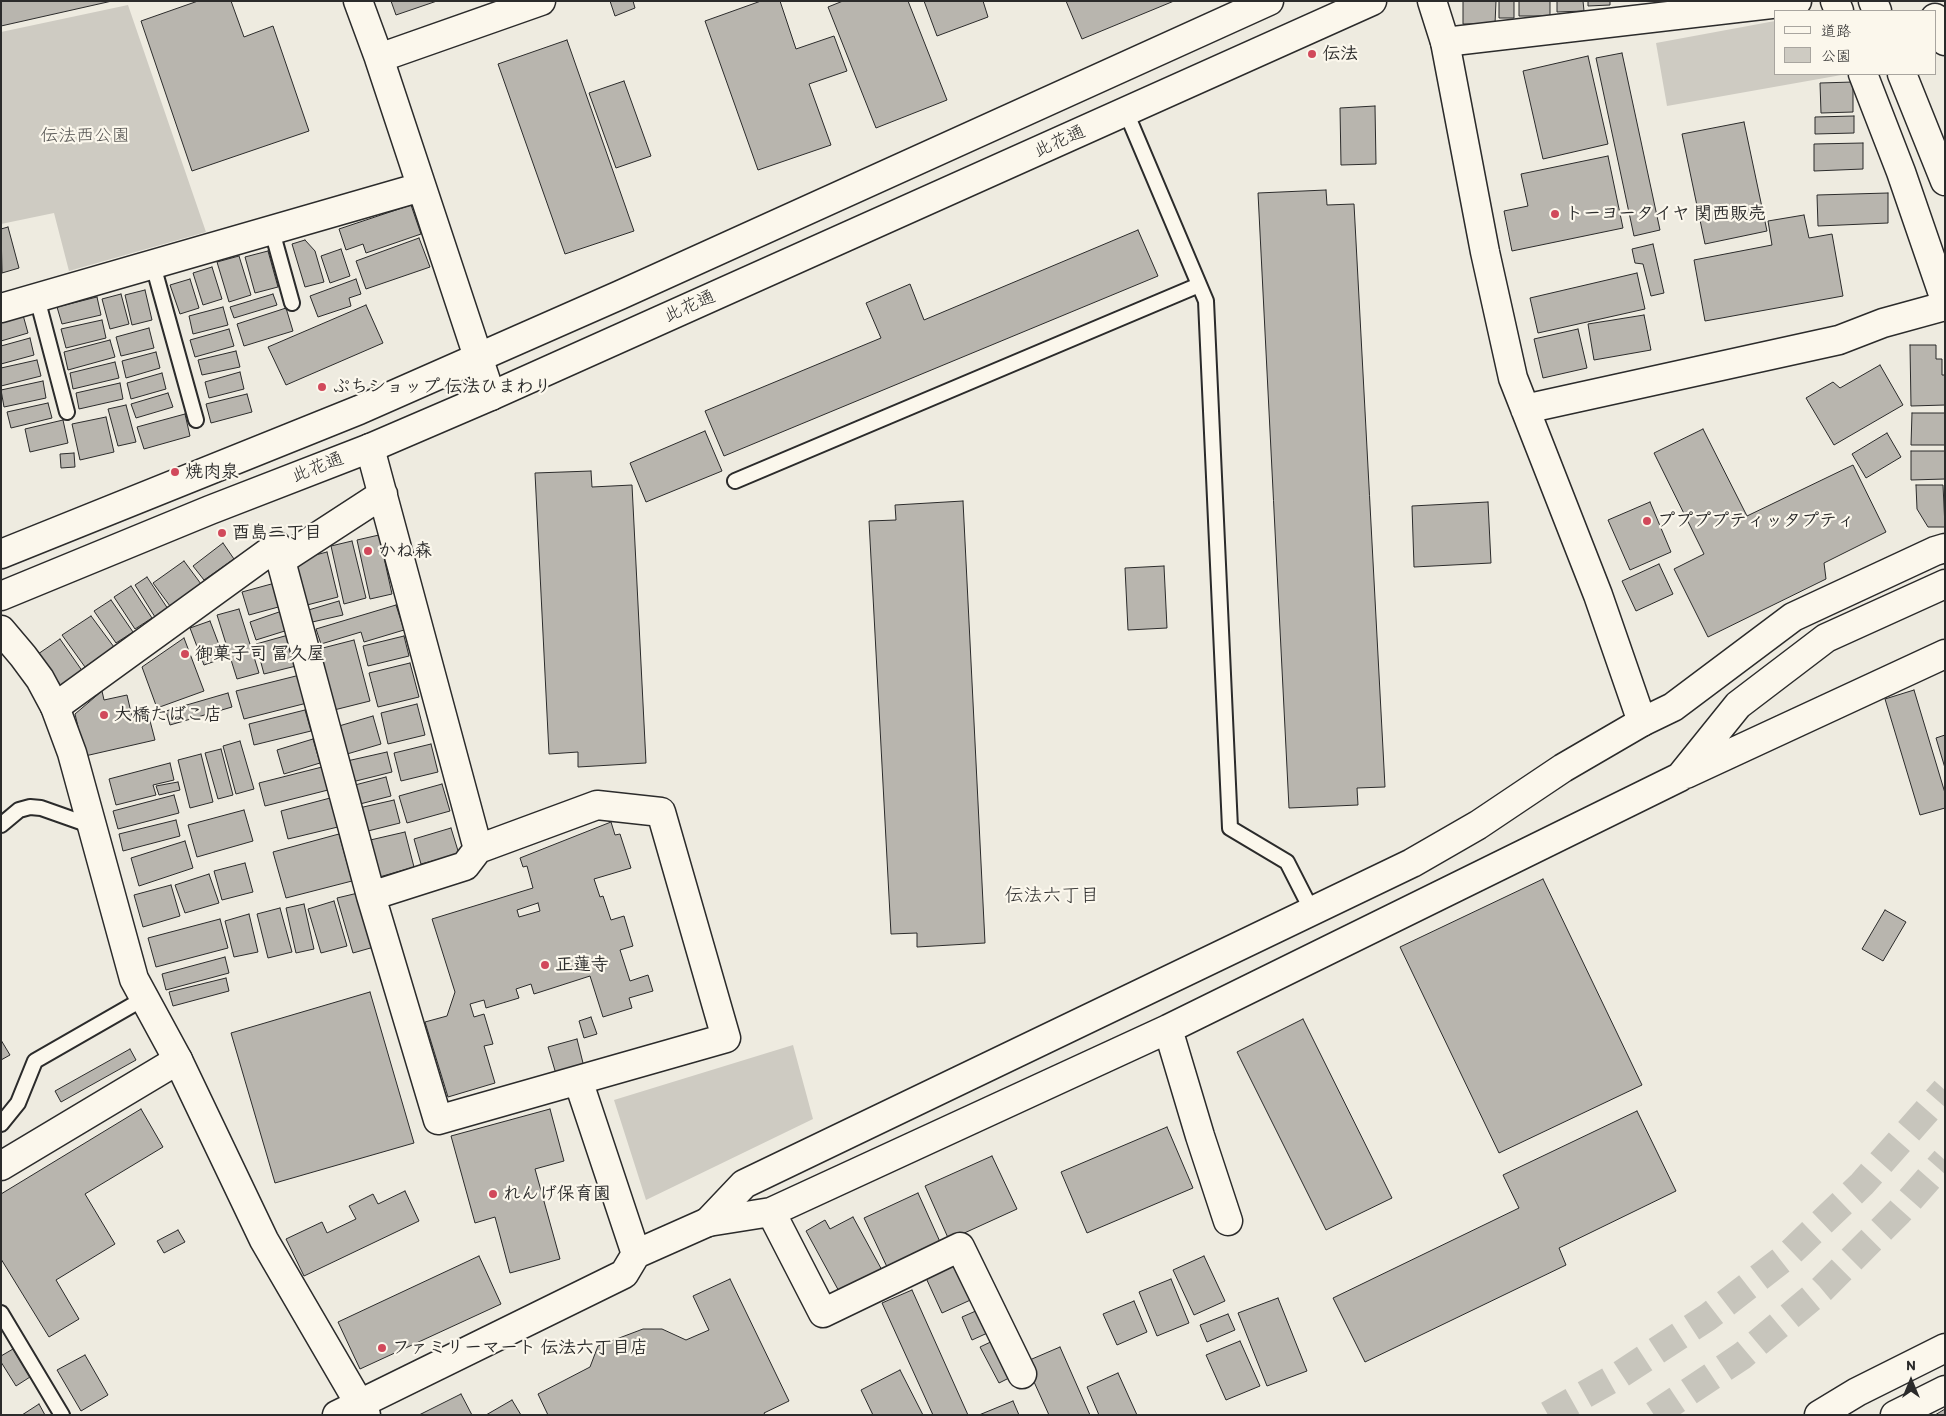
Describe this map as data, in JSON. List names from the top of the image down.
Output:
{
  "streets": {
    "main road": ["此花通"]
  },
  "districts": ["伝法六丁目"],
  "parks": ["伝法西公園"],
  "places": [
    "伝法",
    "トーヨータイヤ 関西販売",
    "ぷちショップ 伝法ひまわり",
    "焼肉泉",
    "ププププティッタプティ",
    "酉島二丁目",
    "かね森",
    "御菓子司 冨久屋",
    "大橋たばこ店",
    "正蓮寺",
    "れんげ保育園",
    "ファミリーマート 伝法六丁目店"
  ],
  "legend": ["道路", "公園"],
  "north": "top"
}
